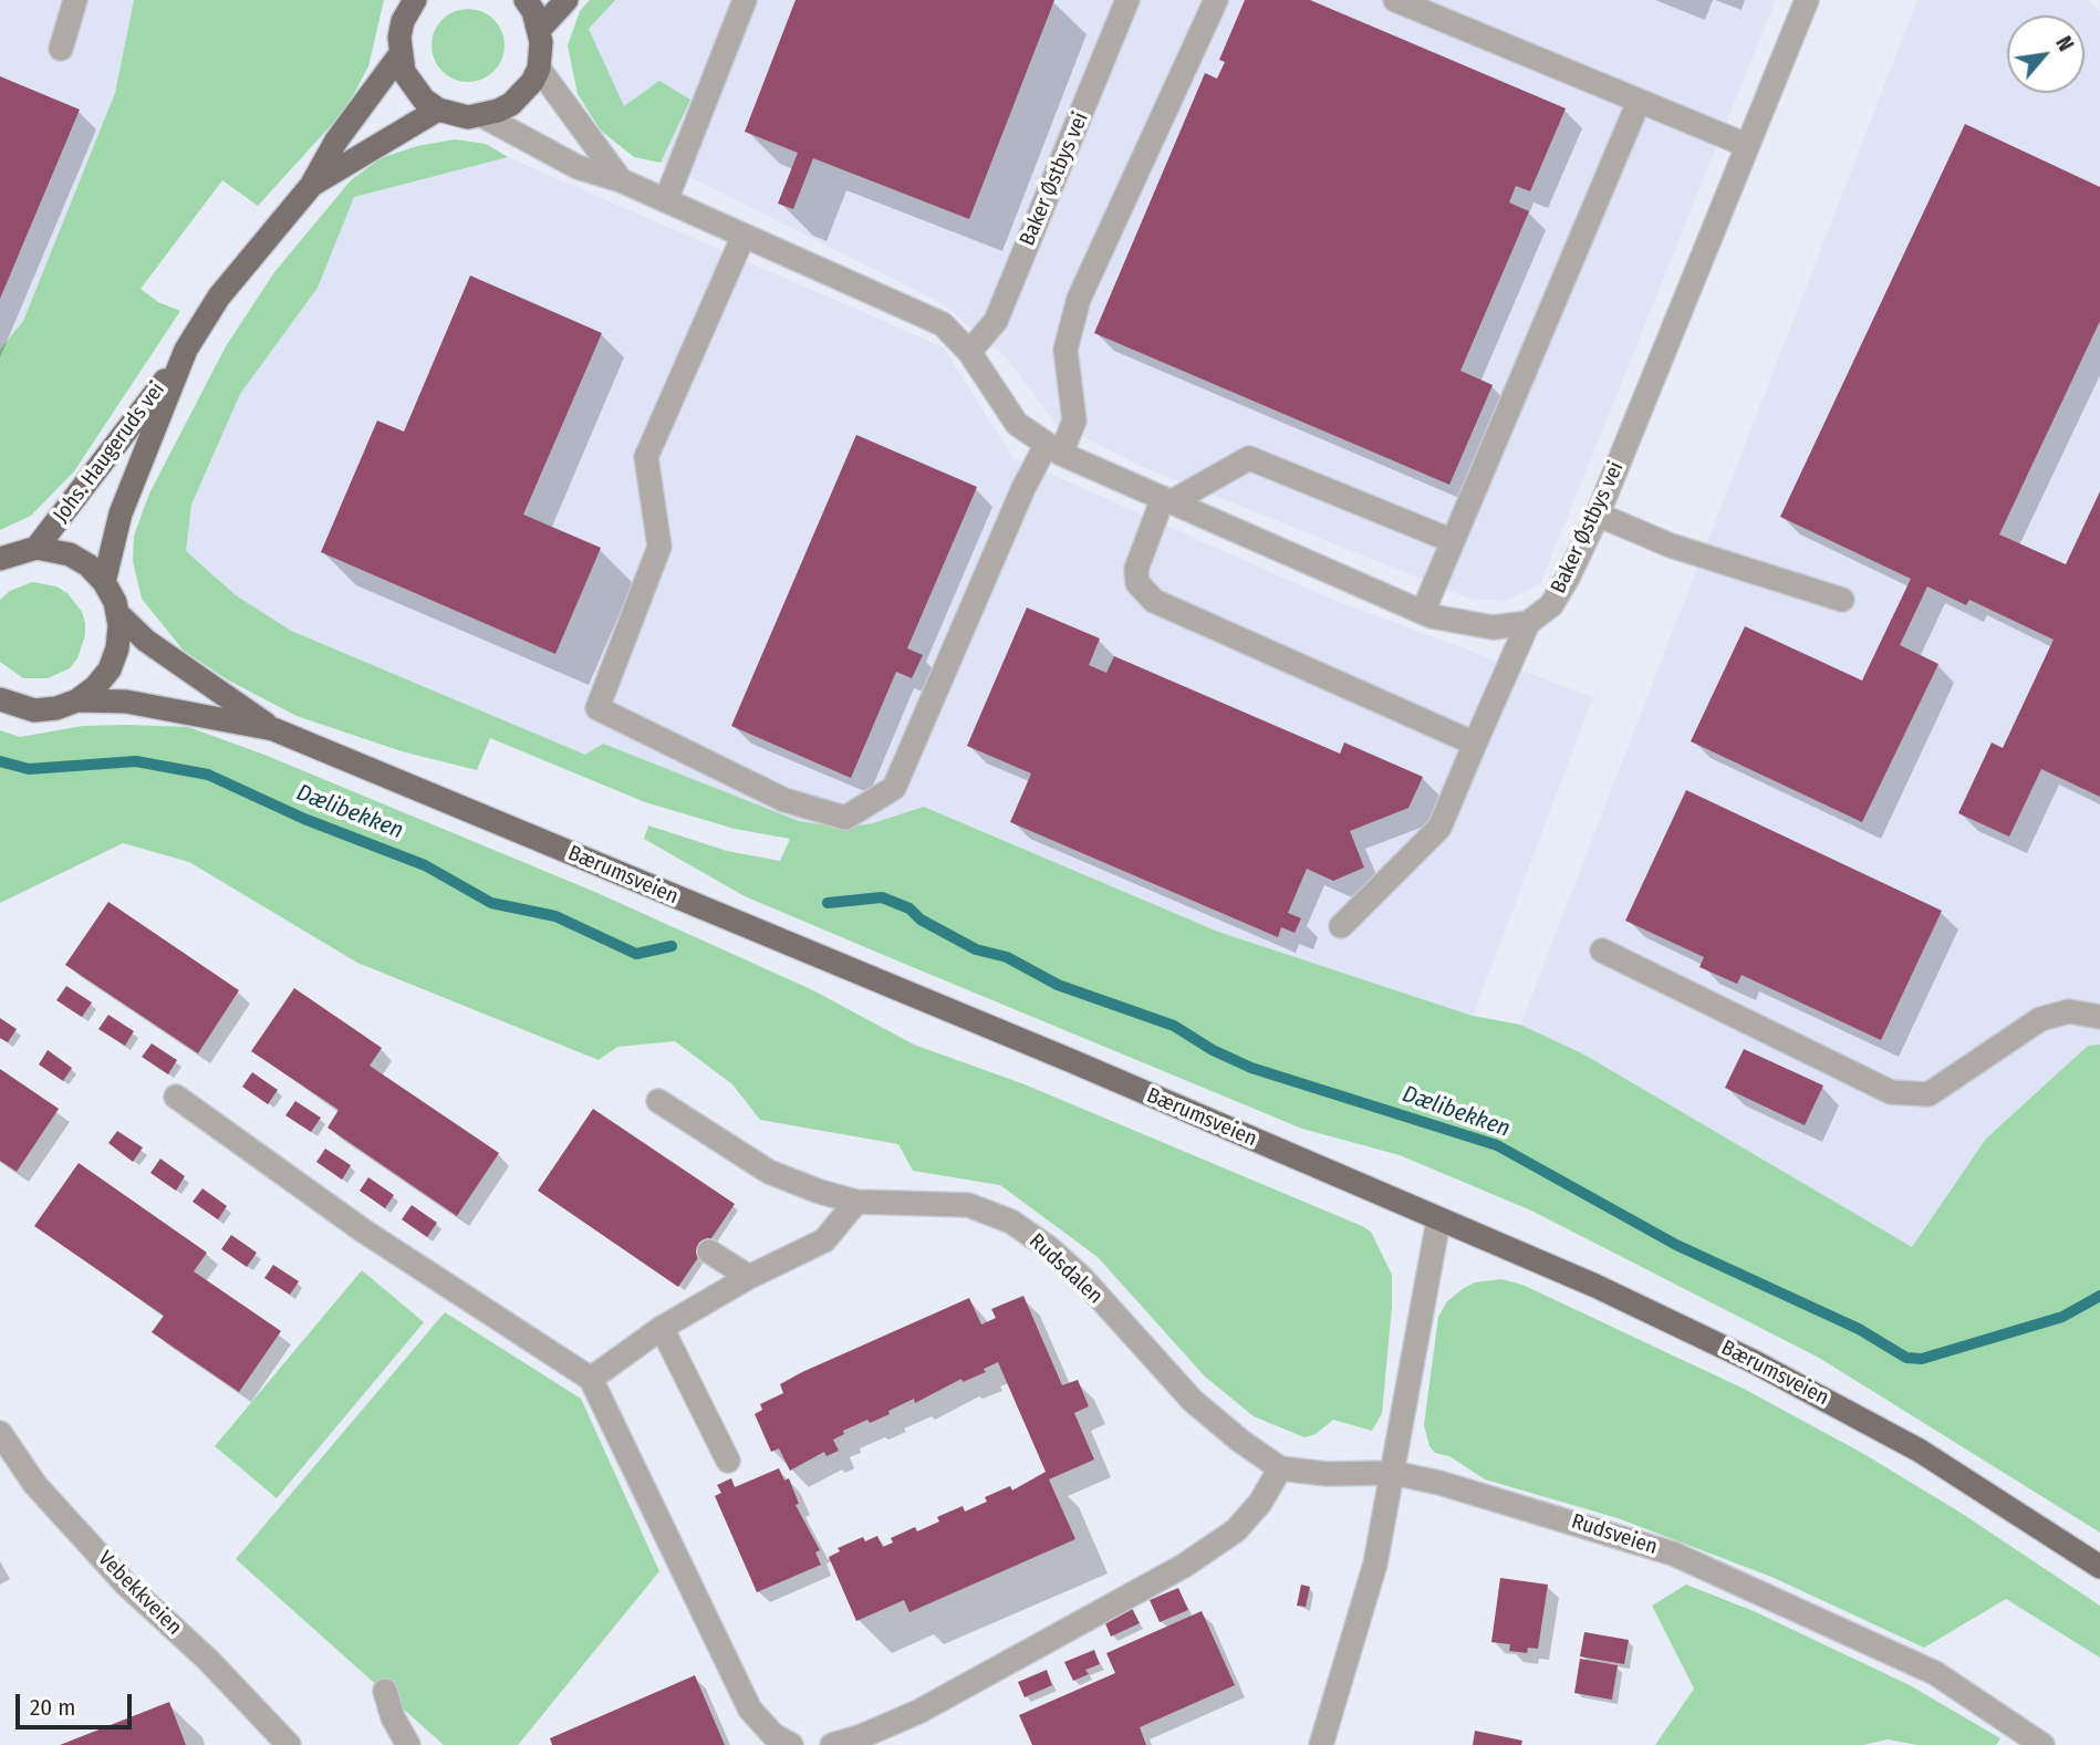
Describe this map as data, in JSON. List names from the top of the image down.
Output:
{
  "streets": {
    "main road": ["Johs. Haugeruds vei", "Bærumsveien"],
    "street": [
      "Baker Østbys vei",
      "Rudsdalen",
      "Rudsveien",
      "Vebekkveien"
    ]
  },
  "crossings": [
    ["Rudsdalen", "Rudsveien"]
  ],
  "water": ["Dælibekken"],
  "scale_bar": "20 m",
  "north": "top right"
}
